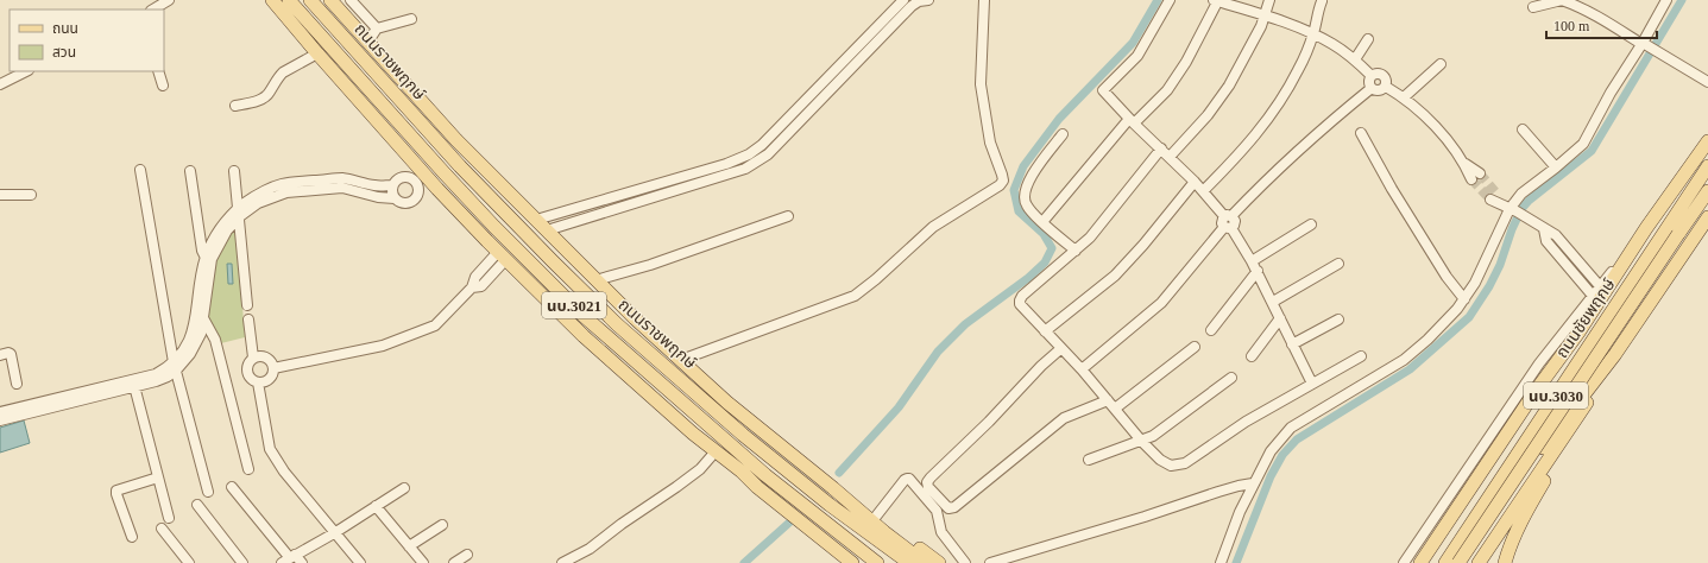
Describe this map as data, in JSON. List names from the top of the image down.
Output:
{
  "streets": {
    "main road": [
      "ถนนราชพฤกษ์",
      "นบ.3021",
      "ถนนชัยพฤกษ์",
      "นบ.3030"
    ]
  },
  "crossings": [
    ["ถนนราชพฤกษ์", "นบ.3021"]
  ],
  "legend": ["ถนน", "สวน"],
  "scale_bar": "100 m"
}
